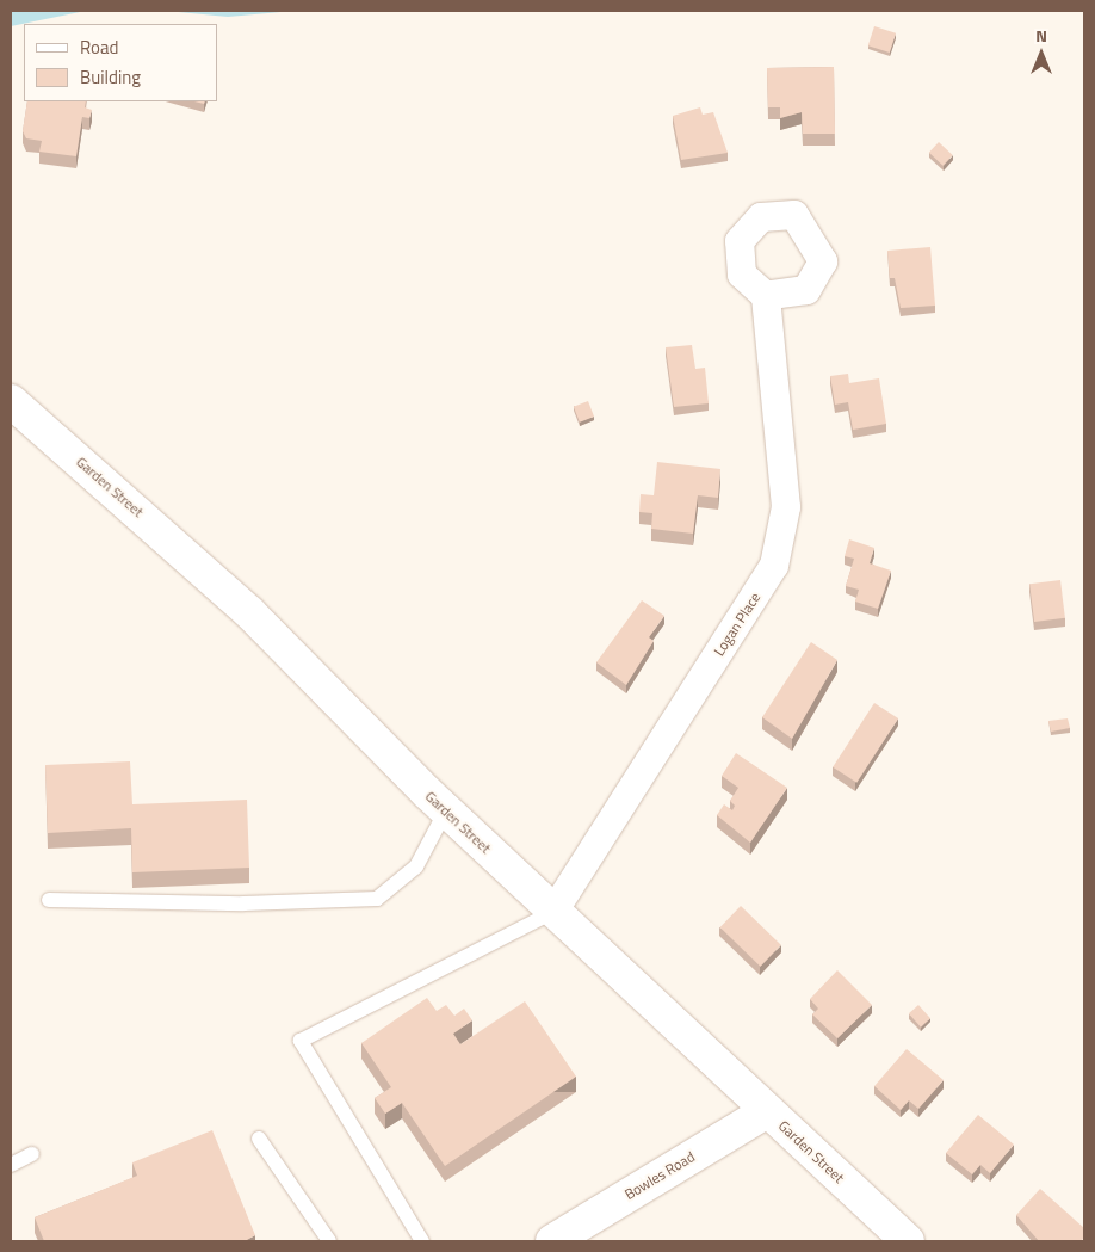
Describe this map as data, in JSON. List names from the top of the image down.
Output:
{
  "streets": {
    "street": ["Garden Street", "Logan Place", "Bowles Road"]
  },
  "crossings": [
    ["Garden Street", "Logan Place"],
    ["Garden Street", "Bowles Road"]
  ],
  "legend": ["Road", "Building"],
  "north": "top"
}
